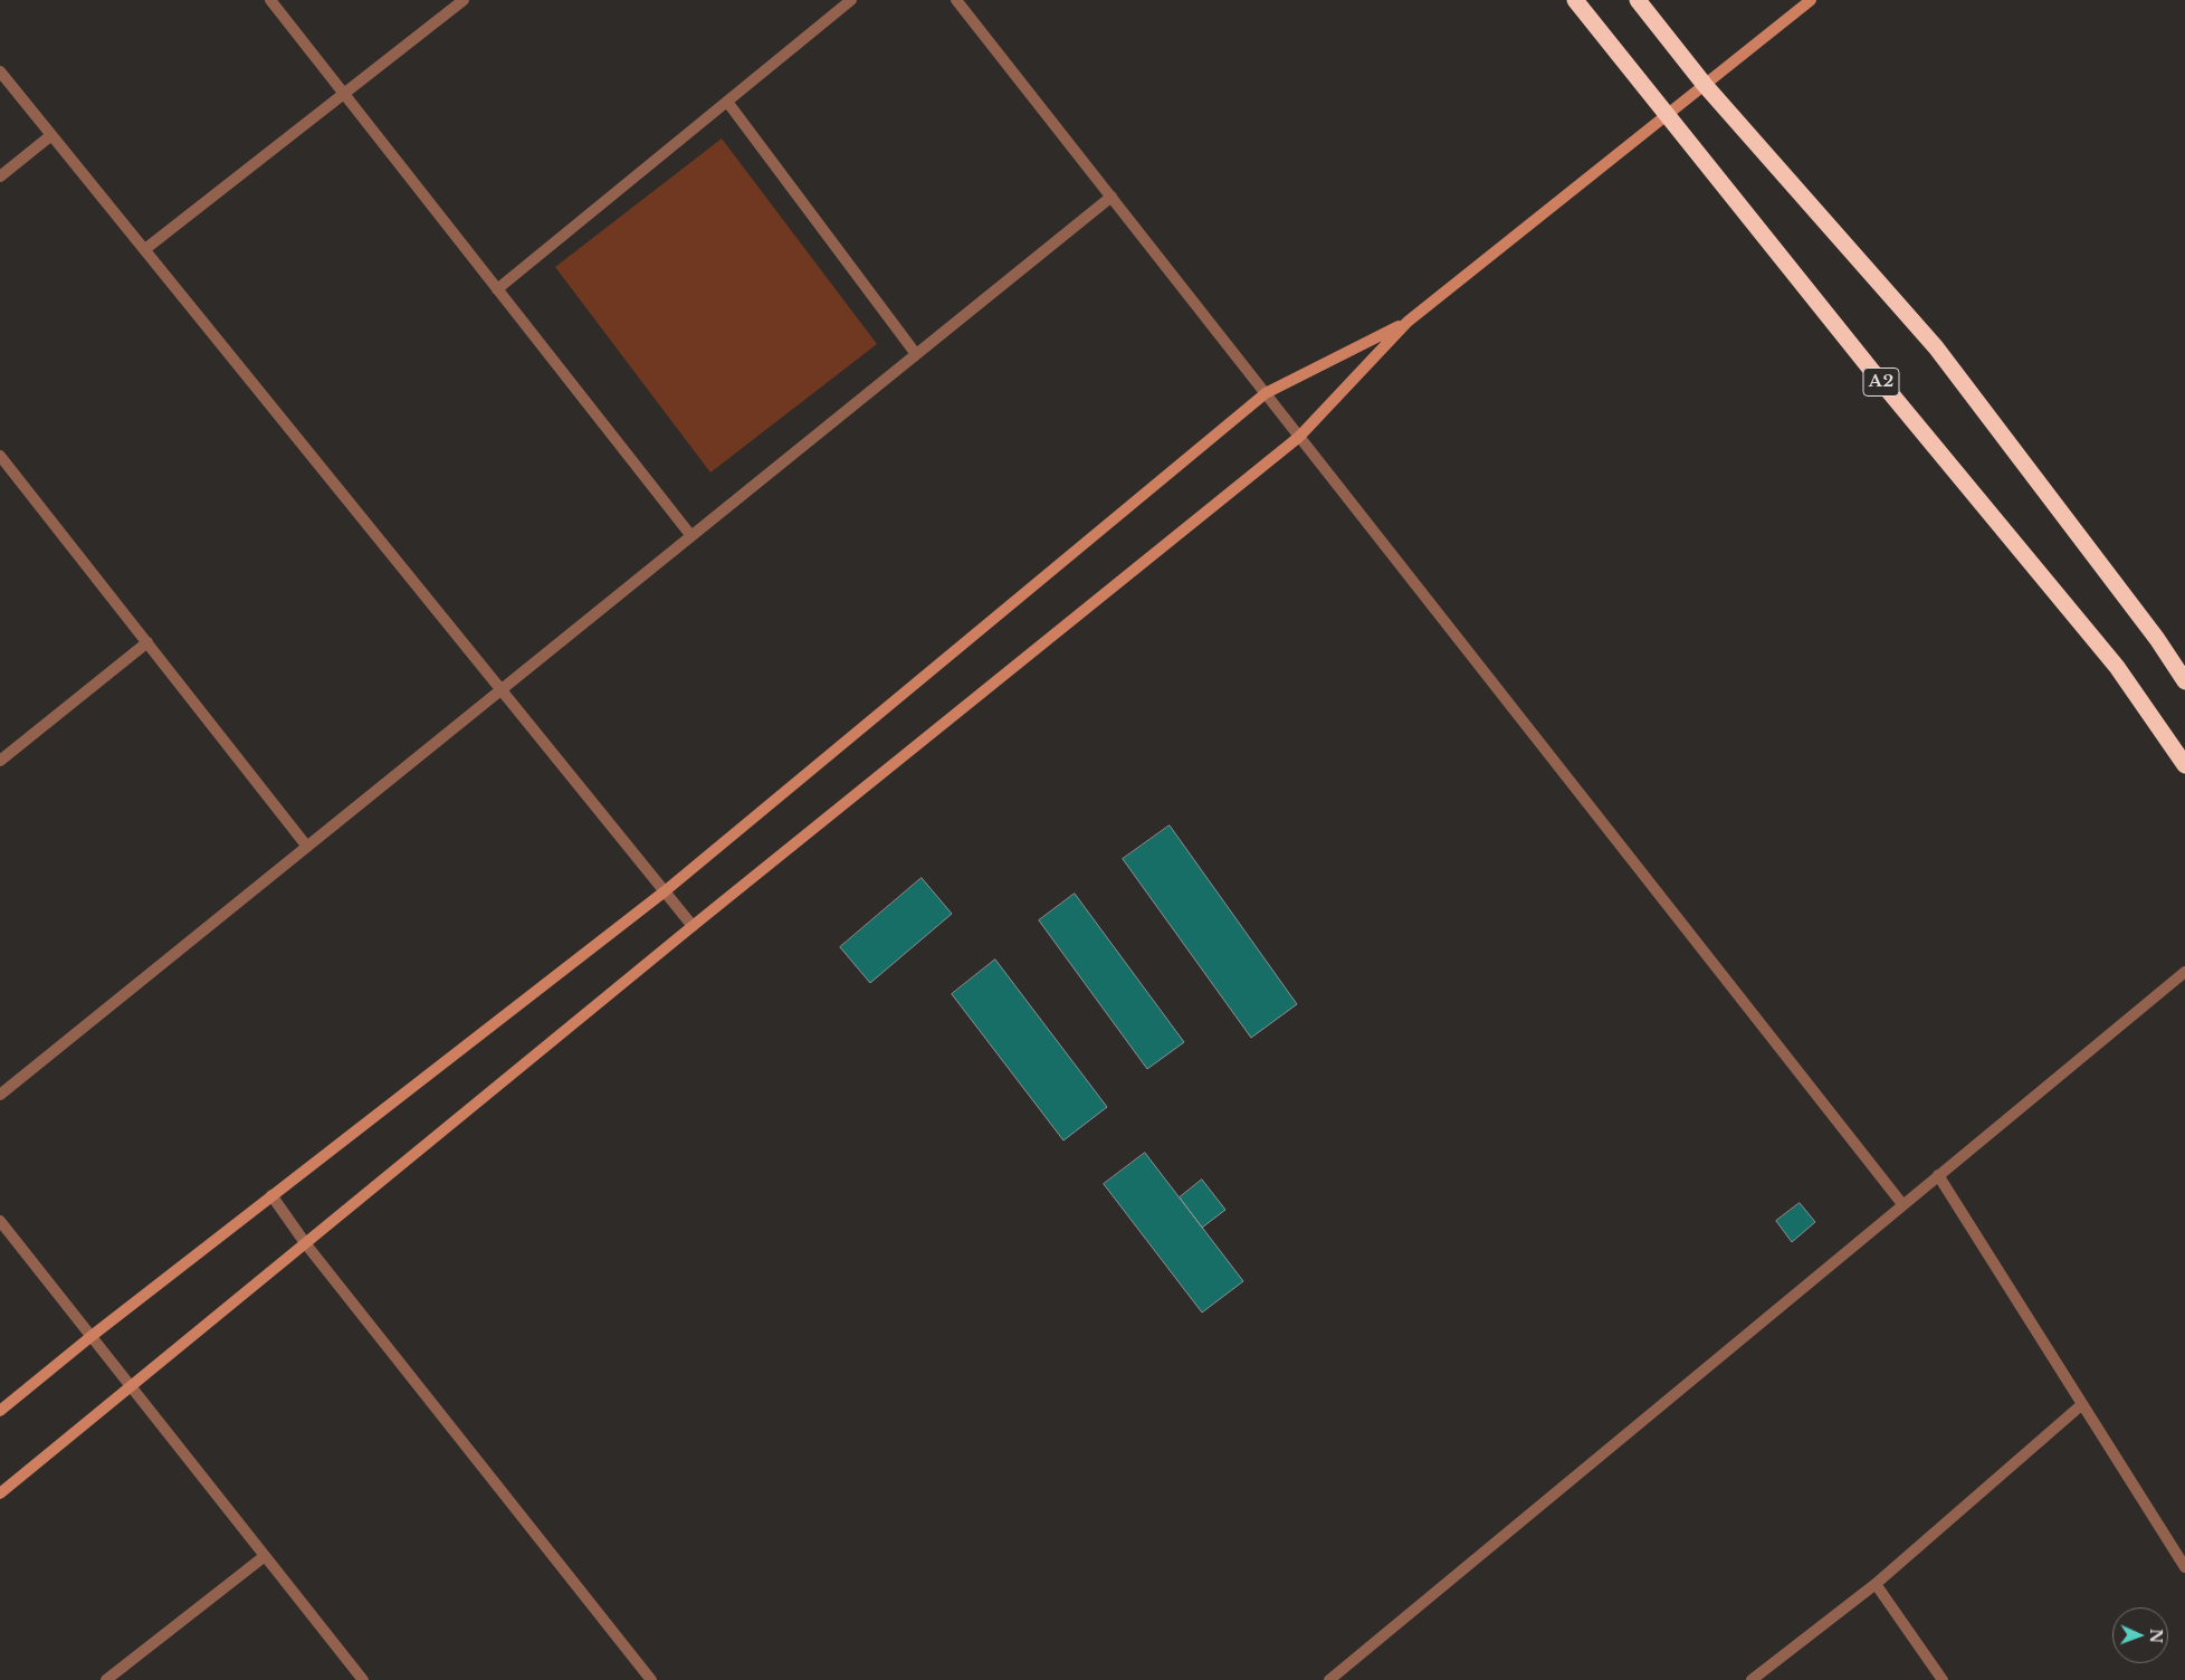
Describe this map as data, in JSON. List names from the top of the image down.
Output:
{
  "streets": {
    "highway": ["A2"]
  },
  "north": "right"
}
